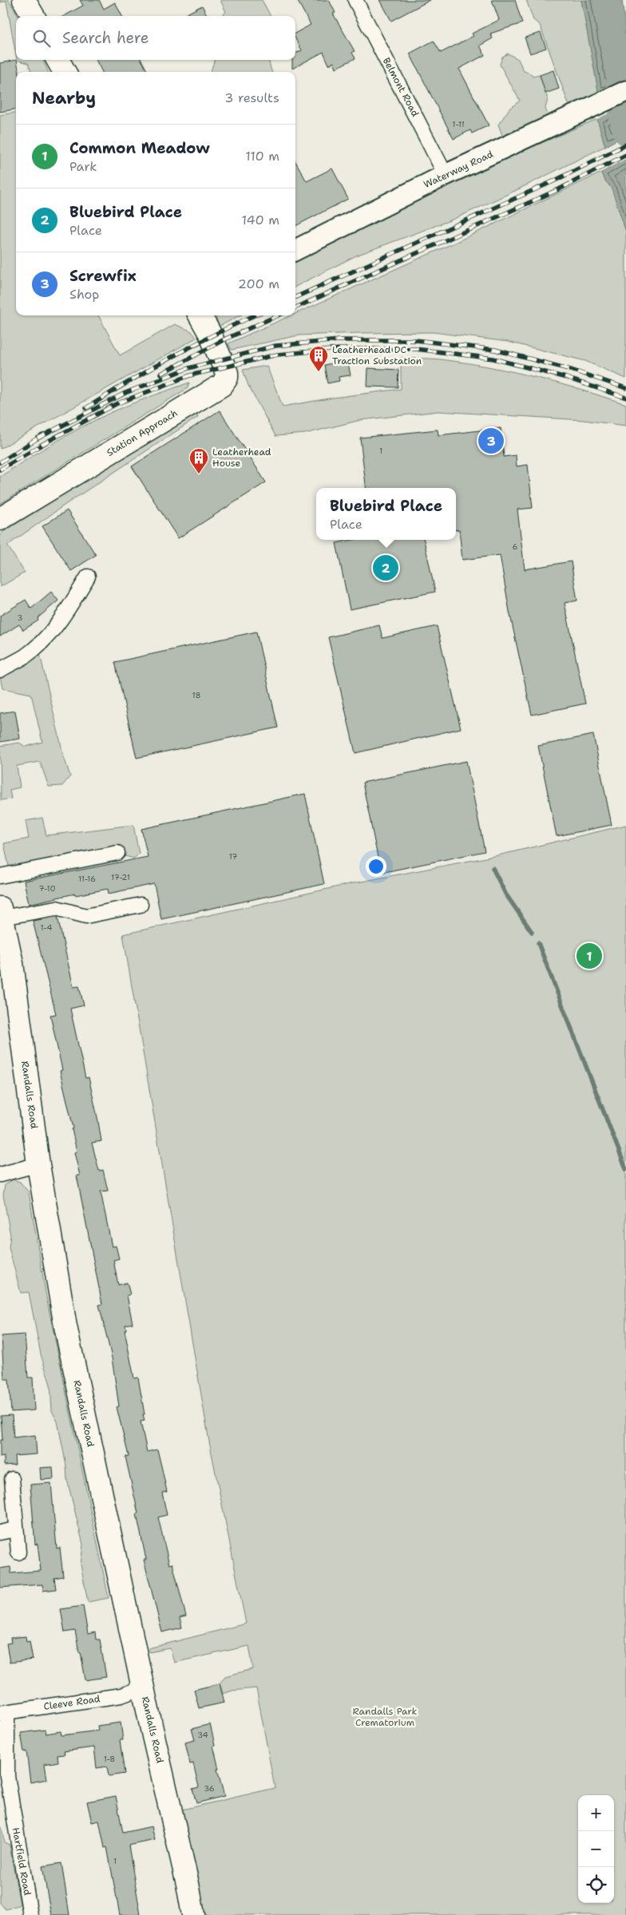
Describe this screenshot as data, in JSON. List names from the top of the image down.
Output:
{
  "streets": {
    "main road": ["Waterway Road", "Station Approach", "Randalls Road"],
    "street": ["Belmont Road", "Cleeve Road", "Hartfield Road"]
  },
  "crossings": [
    ["Belmont Road", "Waterway Road"],
    ["Randalls Road", "Cleeve Road"],
    ["Cleeve Road", "Hartfield Road"]
  ],
  "parks": ["Randalls Park Crematorium"],
  "places": {
    "building": ["Leatherhead DC Traction Substation", "Leatherhead House"]
  },
  "house_numbers": [
    "1-11",
    "1",
    "6",
    "3",
    "18",
    "17",
    "17-21",
    "11-16",
    "7-10",
    "1-4",
    "34",
    "1-8",
    "36",
    "1"
  ],
  "page": {
    "search": "Search here",
    "heading": ["Nearby", "3 results"],
    "list": [
      {
        "mark": "1",
        "name": "Common Meadow",
        "note": "Park",
        "value": "110 m"
      },
      {
        "mark": "2",
        "name": "Bluebird Place",
        "note": "Place",
        "value": "140 m"
      },
      {
        "mark": "3",
        "name": "Screwfix",
        "note": "Shop",
        "value": "200 m"
      }
    ],
    "pins": ["3", "2", "1"],
    "popup": ["Bluebird Place", "Place"],
    "map_buttons": ["+", "−"]
  }
}
